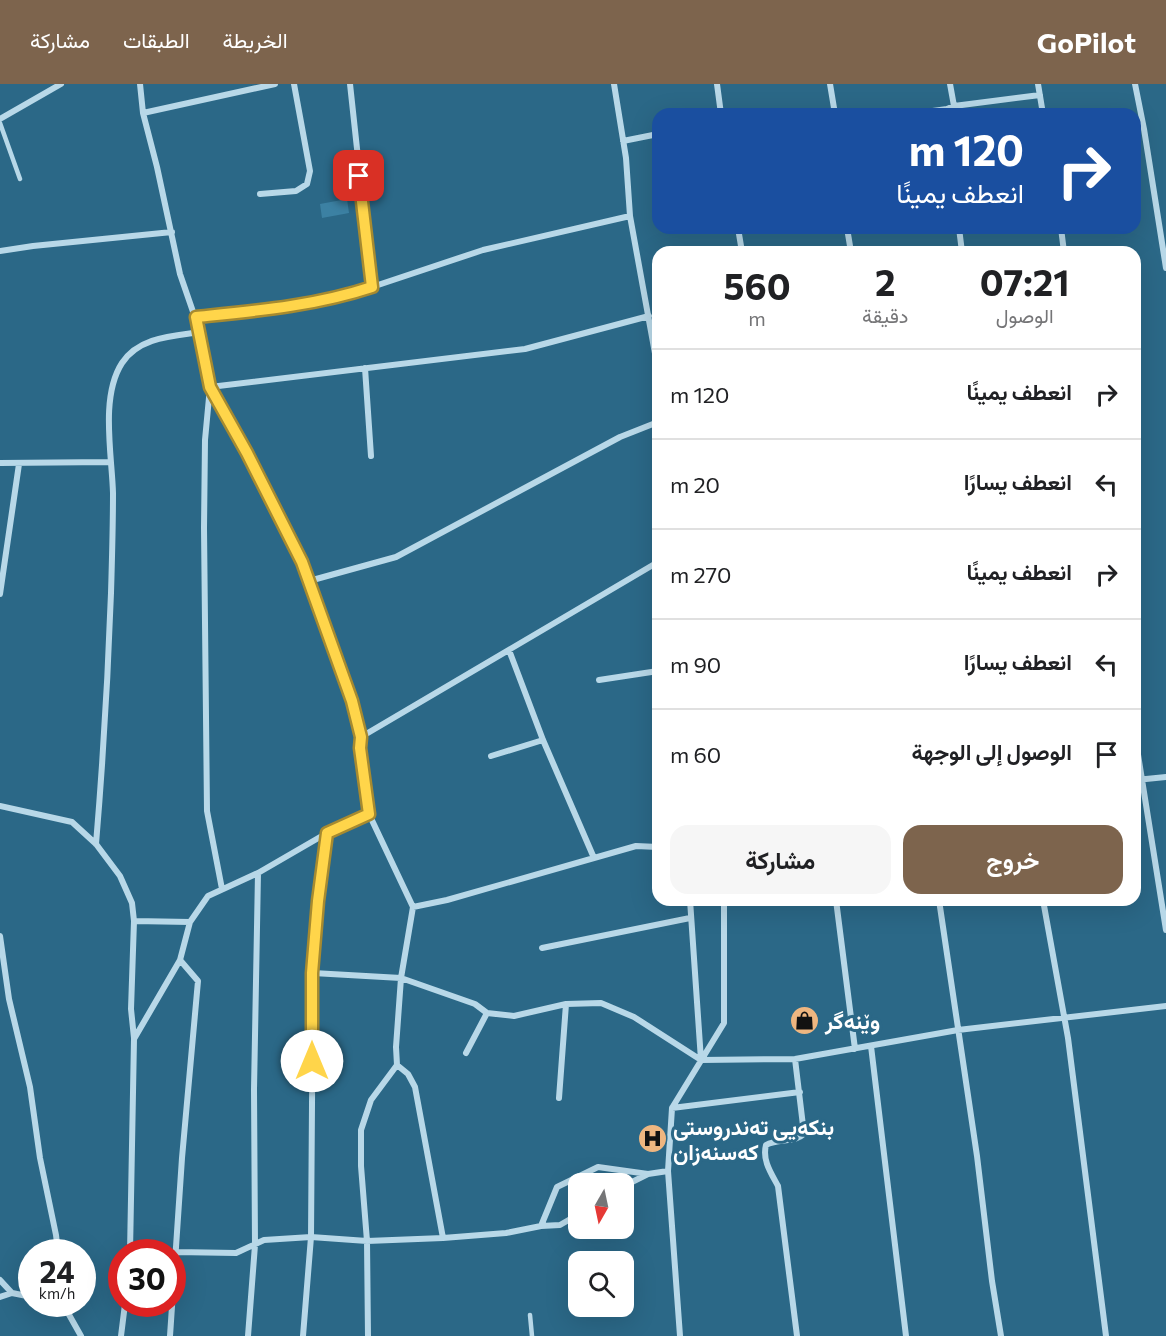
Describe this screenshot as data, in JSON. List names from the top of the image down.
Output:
{
  "places": {
    "shop": ["وێنەگر"],
    "hospital": ["بنکەیی تەندروستی کەسنەزان"]
  },
  "north": "bottom",
  "page": {
    "header": "GoPilot",
    "nav": ["الخريطة", "الطبقات", "مشاركة"],
    "turn": ["120 m", "انعطف يمينًا"],
    "eta": [
      "07:21",
      "الوصول",
      "2",
      "دقيقة",
      "560",
      "m"
    ],
    "list": [
      {
        "name": "انعطف يمينًا",
        "value": "120 m"
      },
      {
        "name": "انعطف يسارًا",
        "value": "20 m"
      },
      {
        "name": "انعطف يمينًا",
        "value": "270 m"
      },
      {
        "name": "انعطف يسارًا",
        "value": "90 m"
      },
      {
        "name": "الوصول إلى الوجهة",
        "value": "60 m"
      }
    ],
    "buttons": ["خروج", "مشاركة"],
    "speed": "24 km/h",
    "limit": "30"
  }
}
